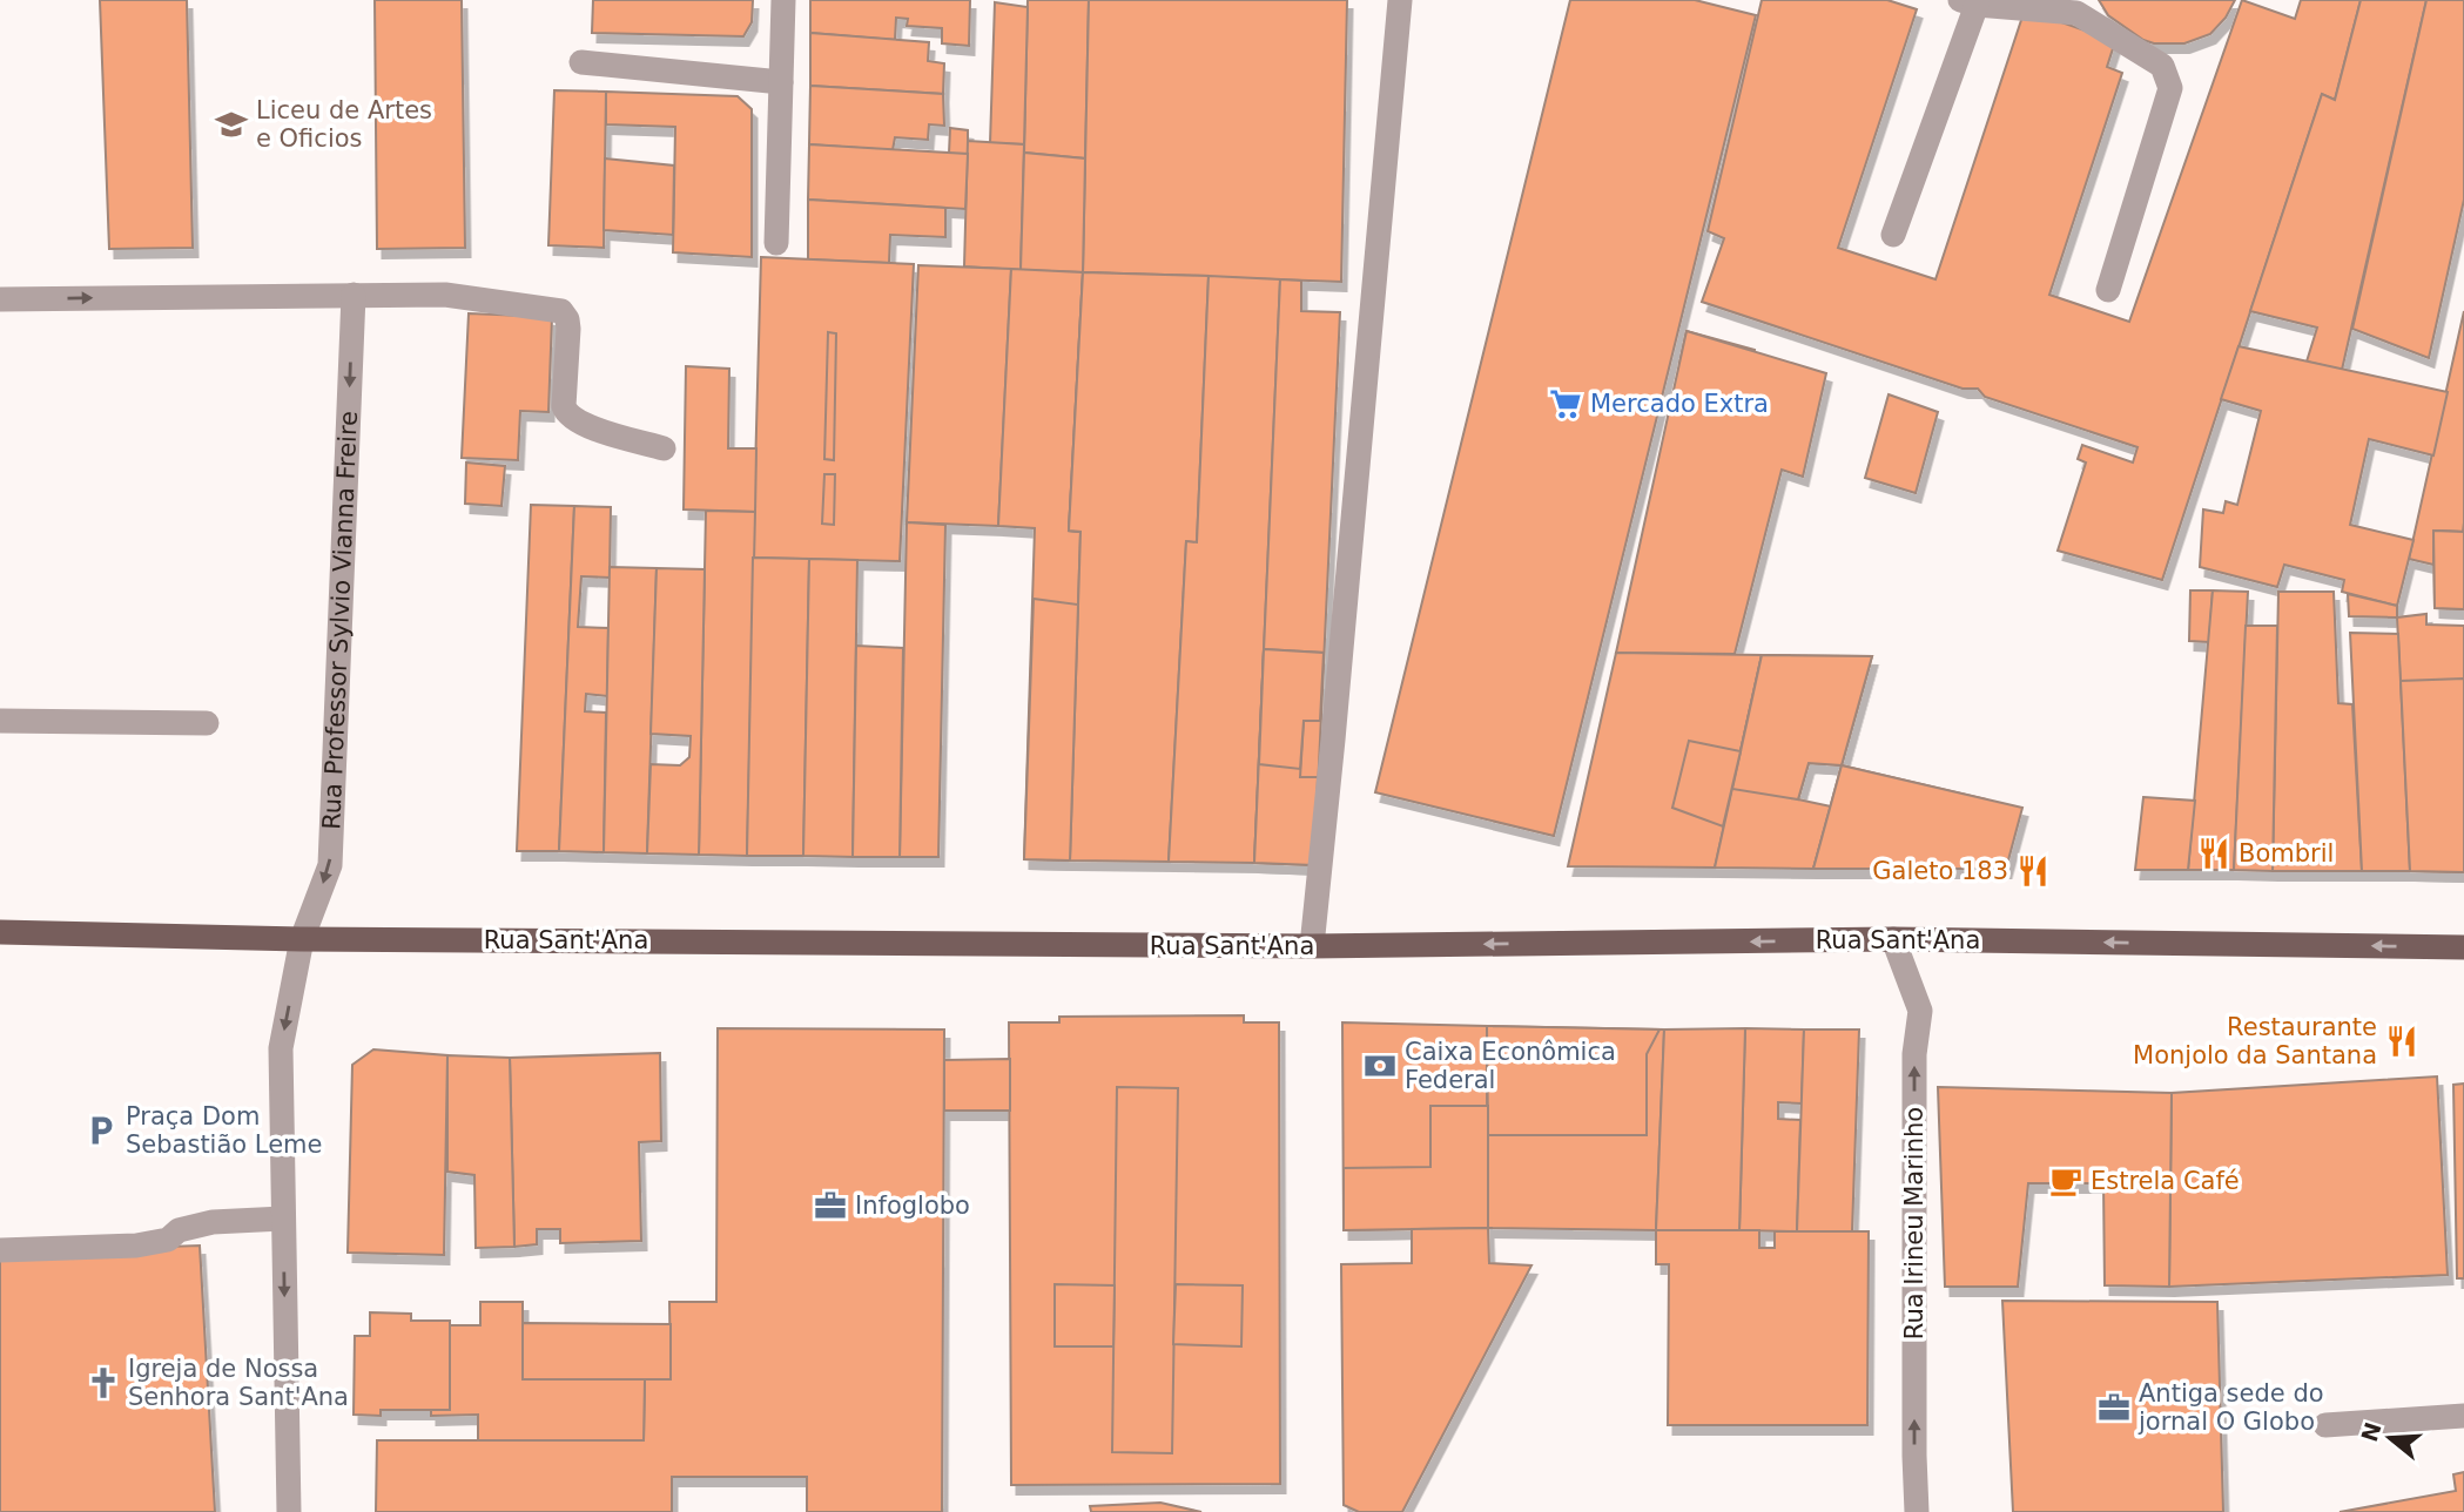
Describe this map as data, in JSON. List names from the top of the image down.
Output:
{
  "streets": {
    "main road": ["Rua Sant'Ana"],
    "street": ["Rua Professor Sylvio Vianna Freire", "Rua Irineu Marinho"]
  },
  "crossings": [
    ["Rua Professor Sylvio Vianna Freire", "Rua Sant'Ana"],
    ["Rua Sant'Ana", "Rua Irineu Marinho"]
  ],
  "one_way": ["Rua Professor Sylvio Vianna Freire", "Rua Sant'Ana", "Rua Irineu Marinho"],
  "places": {
    "school or university": ["Liceu de Artes e Oficios"],
    "supermarket": ["Mercado Extra"],
    "restaurant": ["Bombril", "Galeto 183", "Restaurante Monjolo da Santana"],
    "bank": ["Caixa Econômica Federal"],
    "parking": ["Praça Dom Sebastião Leme"],
    "cafe": ["Estrela Café"],
    "office": ["Infoglobo", "Antiga sede do jornal O Globo"],
    "church": ["Igreja de Nossa Senhora Sant'Ana"]
  },
  "north": "left"
}
